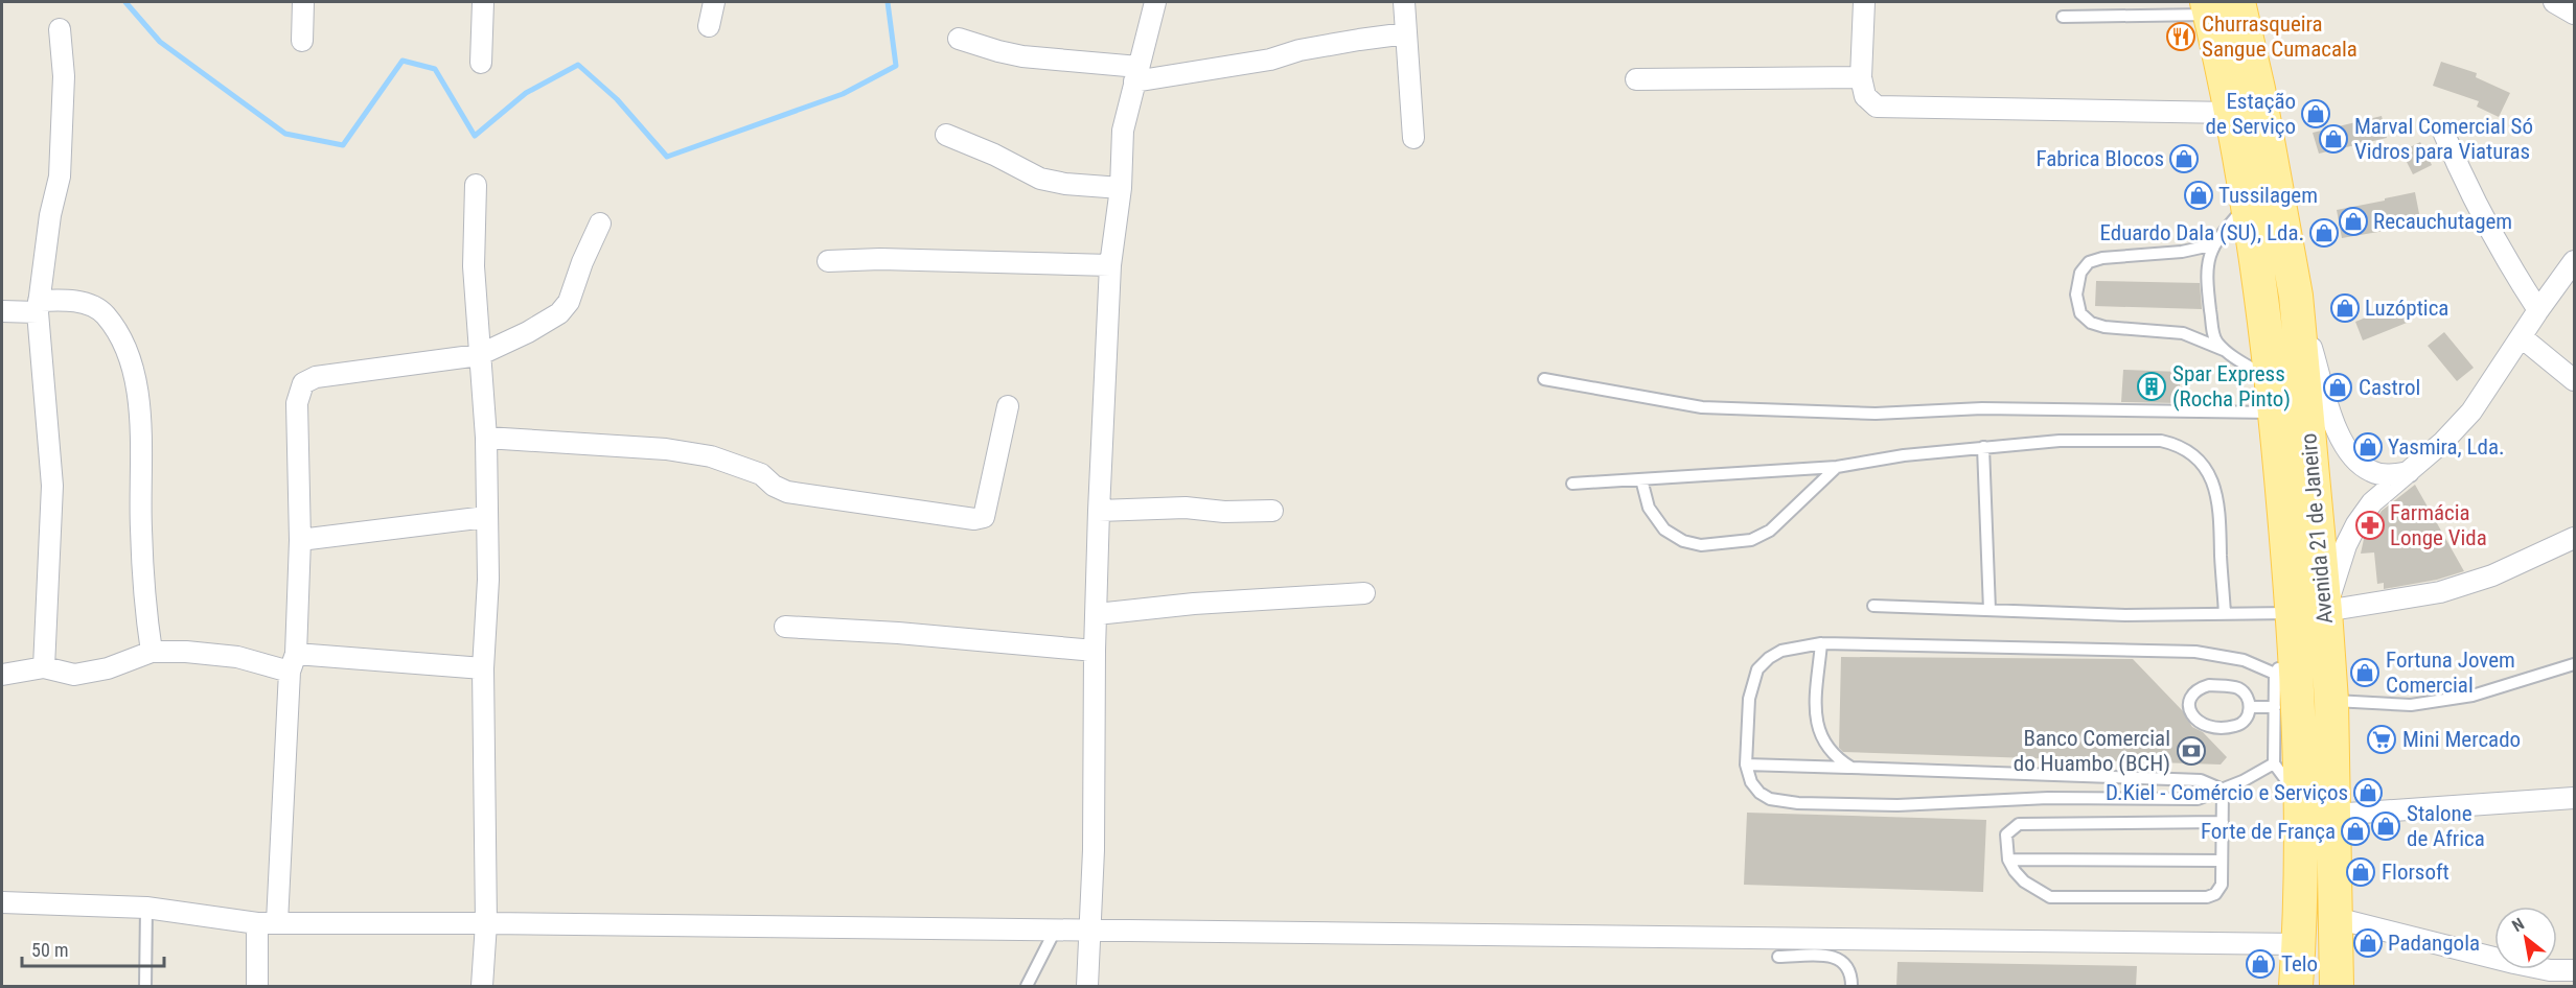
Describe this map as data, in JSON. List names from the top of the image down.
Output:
{
  "streets": {
    "main road": ["Avenida 21 de Janeiro"]
  },
  "places": {
    "restaurant": ["Churrasqueira Sangue Cumacala"],
    "shop": [
      "Estação de Serviço",
      "Marval Comercial Só Vidros para Viaturas",
      "Fabrica Blocos",
      "Tussilagem",
      "Recauchutagem",
      "Eduardo Dala (SU), Lda.",
      "Luzóptica",
      "Castrol",
      "Yasmira, Lda.",
      "Fortuna Jovem Comercial",
      "D.Kiel - Comércio e Serviços",
      "Stalone de Africa",
      "Forte de França",
      "Florsoft",
      "Padangola",
      "Telo"
    ],
    "building": ["Spar Express (Rocha Pinto)"],
    "pharmacy": ["Farmácia Longe Vida"],
    "supermarket": ["Mini Mercado"],
    "bank": ["Banco Comercial do Huambo (BCH)"]
  },
  "scale_bar": "50 m",
  "north": "top left"
}
